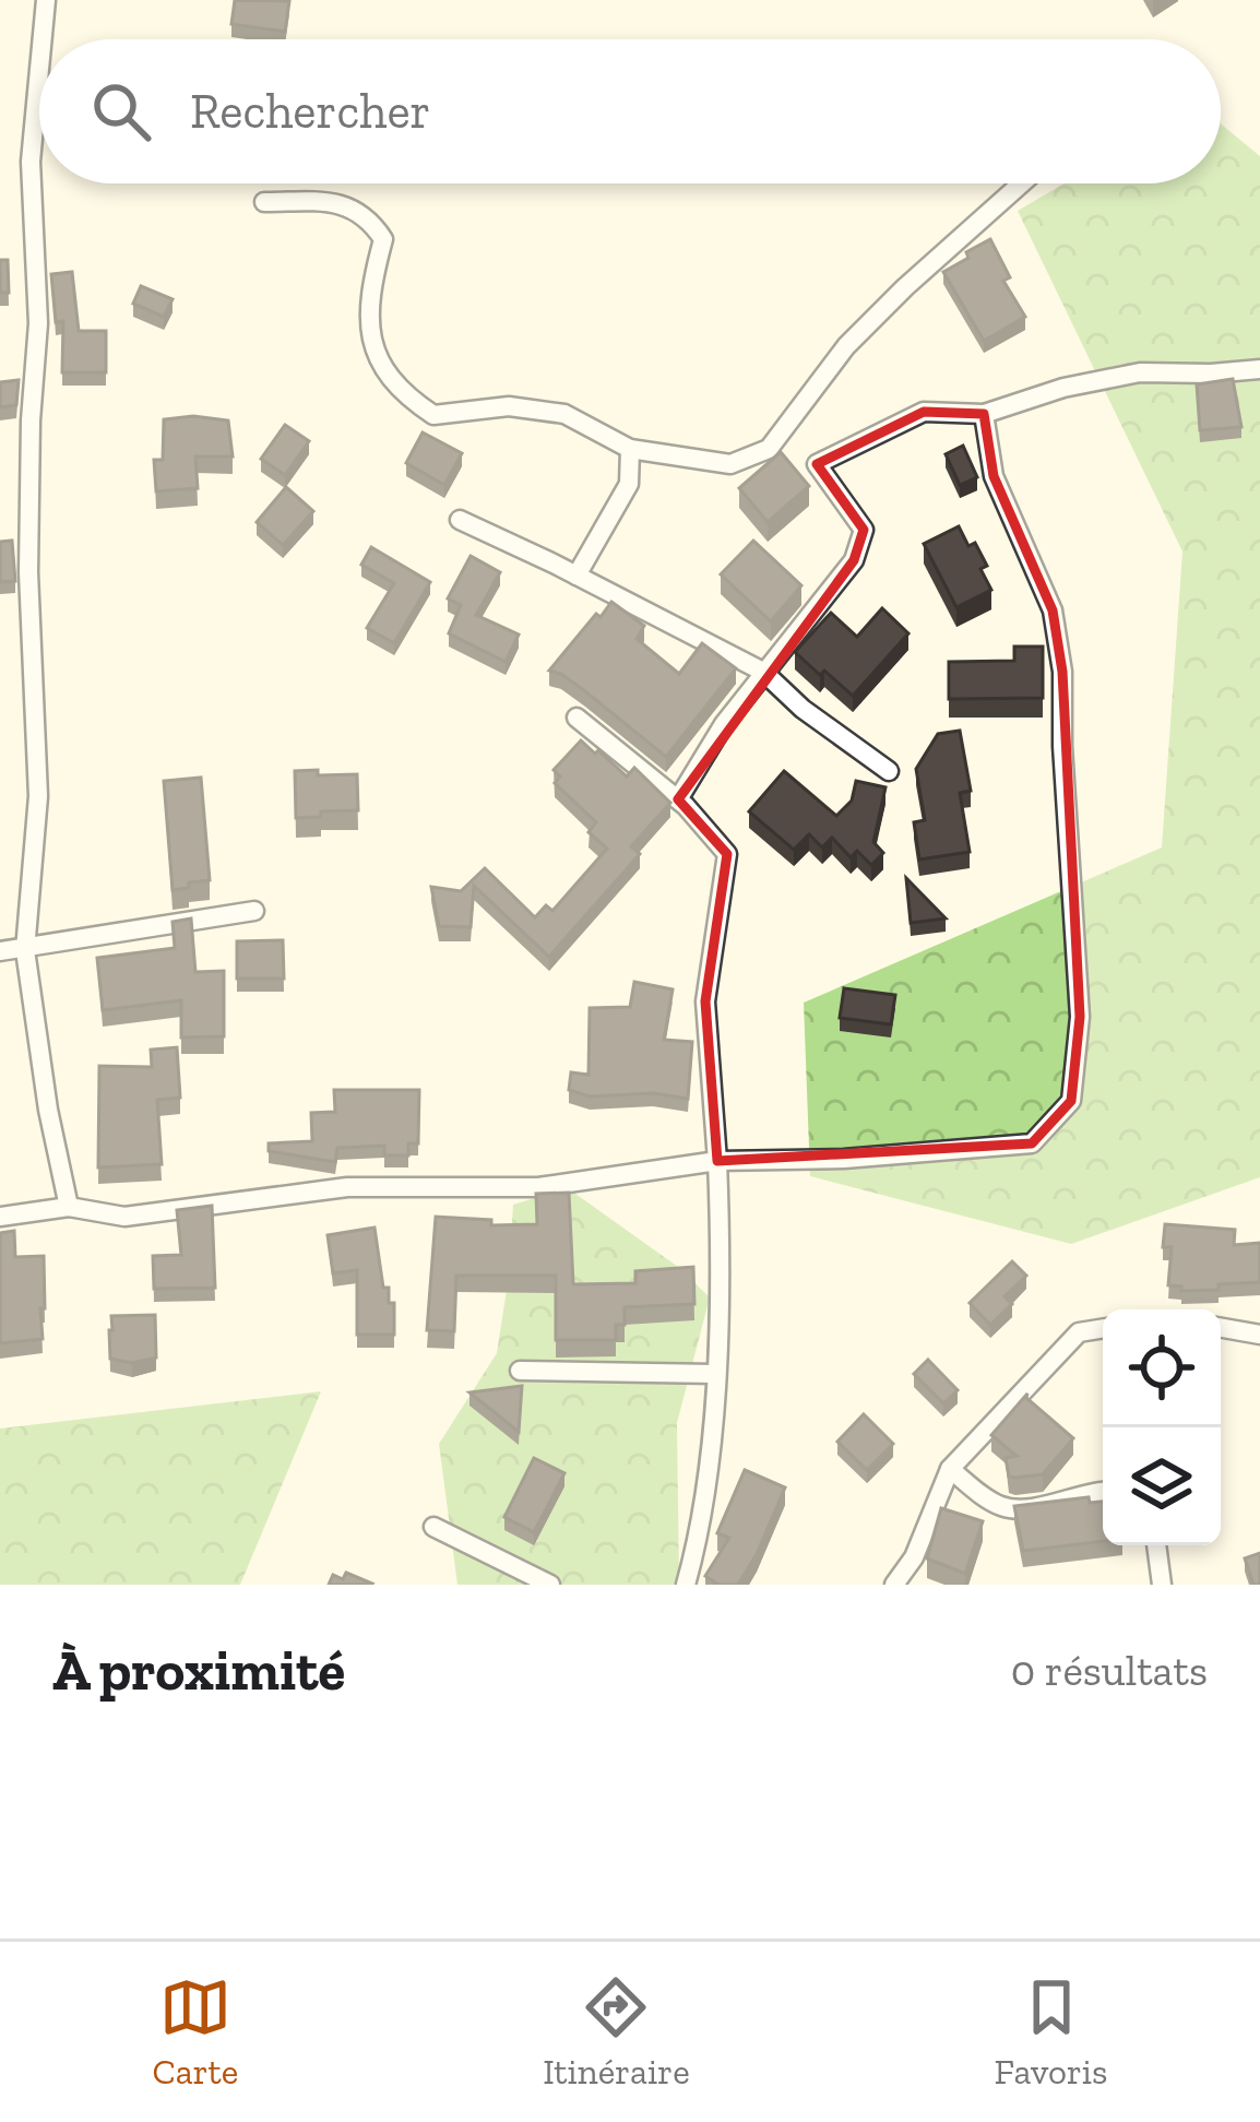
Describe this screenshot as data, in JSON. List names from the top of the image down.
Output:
{
  "page": {
    "search": "Rechercher",
    "heading": ["À proximité", "0 résultats"],
    "nav": ["Carte", "Itinéraire", "Favoris"]
  }
}
